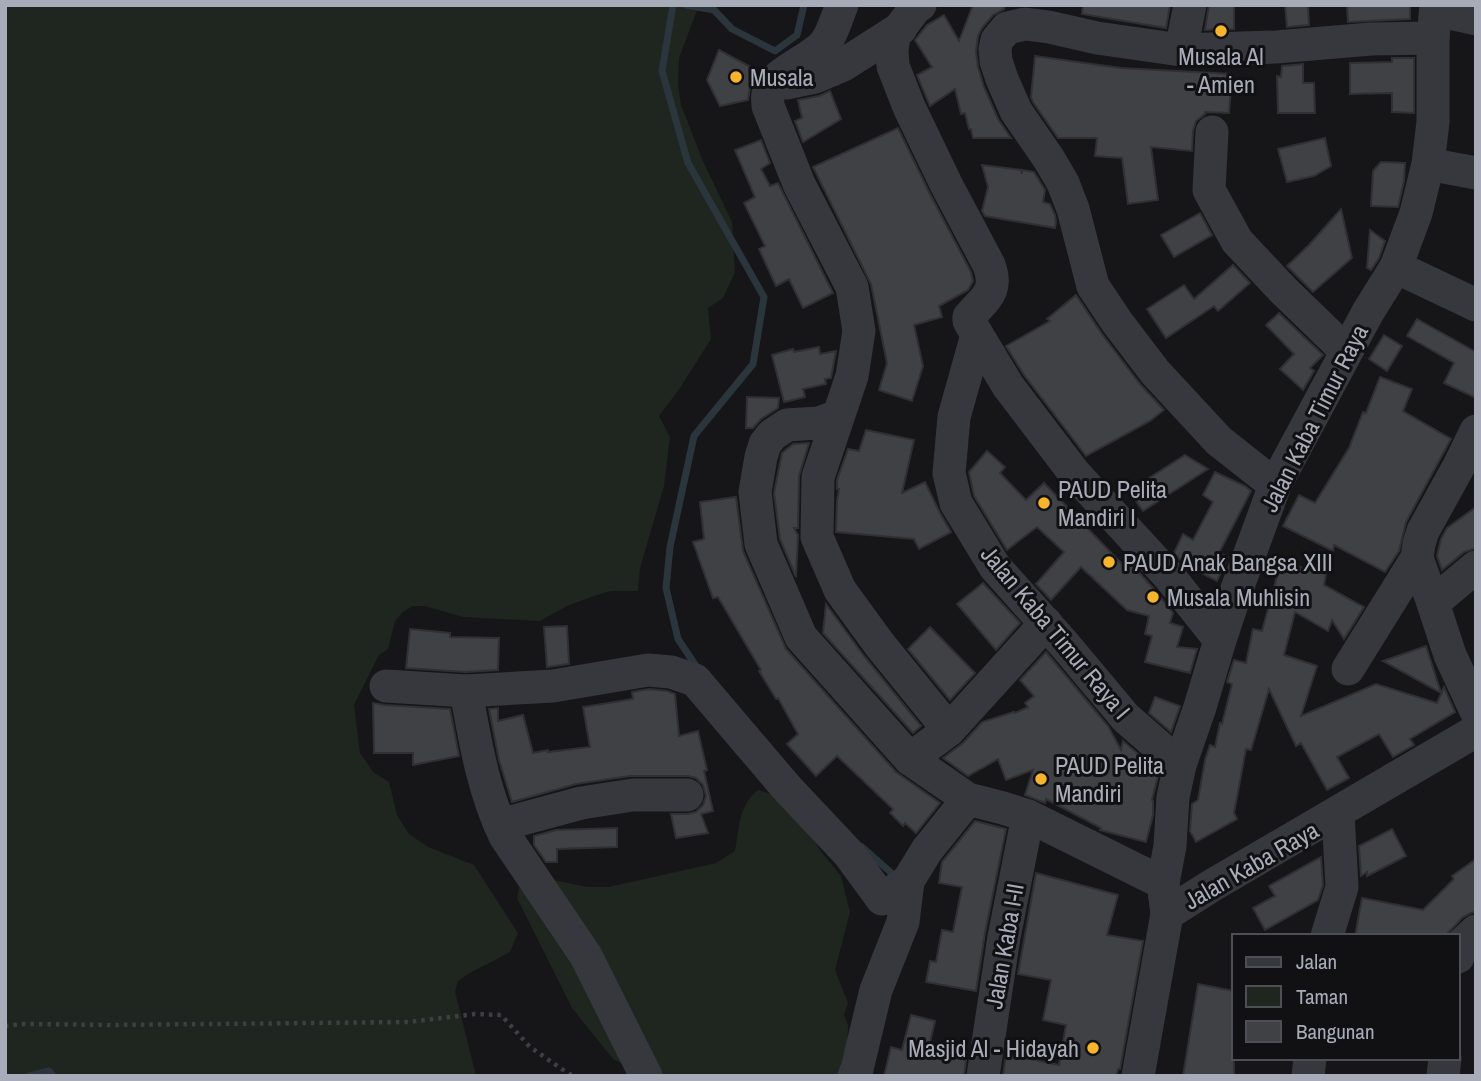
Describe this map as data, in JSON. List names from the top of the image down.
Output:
{
  "streets": {
    "street": [
      "Jalan Kaba Timur Raya",
      "Jalan Kaba Timur Raya I",
      "Jalan Kaba Raya",
      "Jalan Kaba I-II"
    ]
  },
  "crossings": [
    ["Jalan Kaba Timur Raya", "Jalan Kaba Timur Raya I"],
    ["Jalan Kaba Timur Raya", "Jalan Kaba Raya"]
  ],
  "places": [
    "Musala Al - Amien",
    "Musala",
    "PAUD Pelita Mandiri I",
    "PAUD Anak Bangsa XIII",
    "Musala Muhlisin",
    "PAUD Pelita Mandiri",
    "Masjid Al - Hidayah"
  ],
  "legend": ["Jalan", "Taman", "Bangunan"]
}
